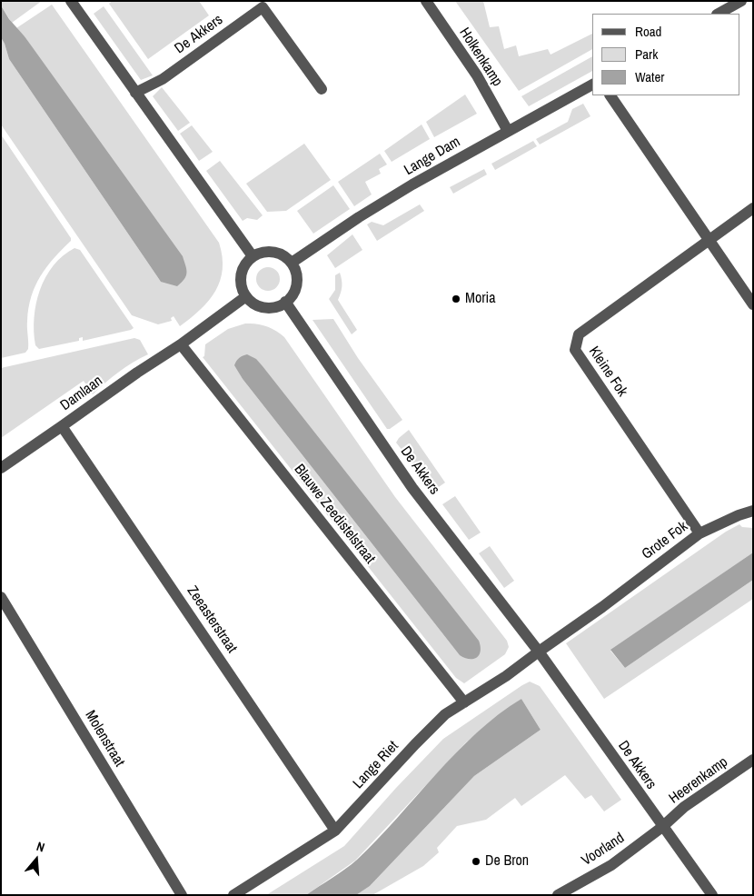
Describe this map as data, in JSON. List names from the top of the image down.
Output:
{
  "streets": {
    "street": [
      "De Akkers",
      "Holkenkamp",
      "Lange Dam",
      "Kleine Fok",
      "Damlaan",
      "Blauwe Zeedistelstraat",
      "Grote Fok",
      "Zeeasterstraat",
      "Molenstraat",
      "Lange Riet",
      "Heerenkamp",
      "Voorland"
    ]
  },
  "crossings": [
    ["De Akkers", "Lange Dam"],
    ["De Akkers", "Grote Fok"],
    ["De Akkers", "Lange Riet"],
    ["De Akkers", "Heerenkamp"],
    ["De Akkers", "Voorland"],
    ["Holkenkamp", "Lange Dam"],
    ["Kleine Fok", "Grote Fok"],
    ["Damlaan", "Blauwe Zeedistelstraat"],
    ["Damlaan", "Zeeasterstraat"],
    ["Blauwe Zeedistelstraat", "Lange Riet"],
    ["Grote Fok", "Lange Riet"],
    ["Zeeasterstraat", "Lange Riet"],
    ["Heerenkamp", "Voorland"]
  ],
  "places": ["Moria", "De Bron"],
  "legend": ["Road", "Park", "Water"],
  "north": "top"
}
